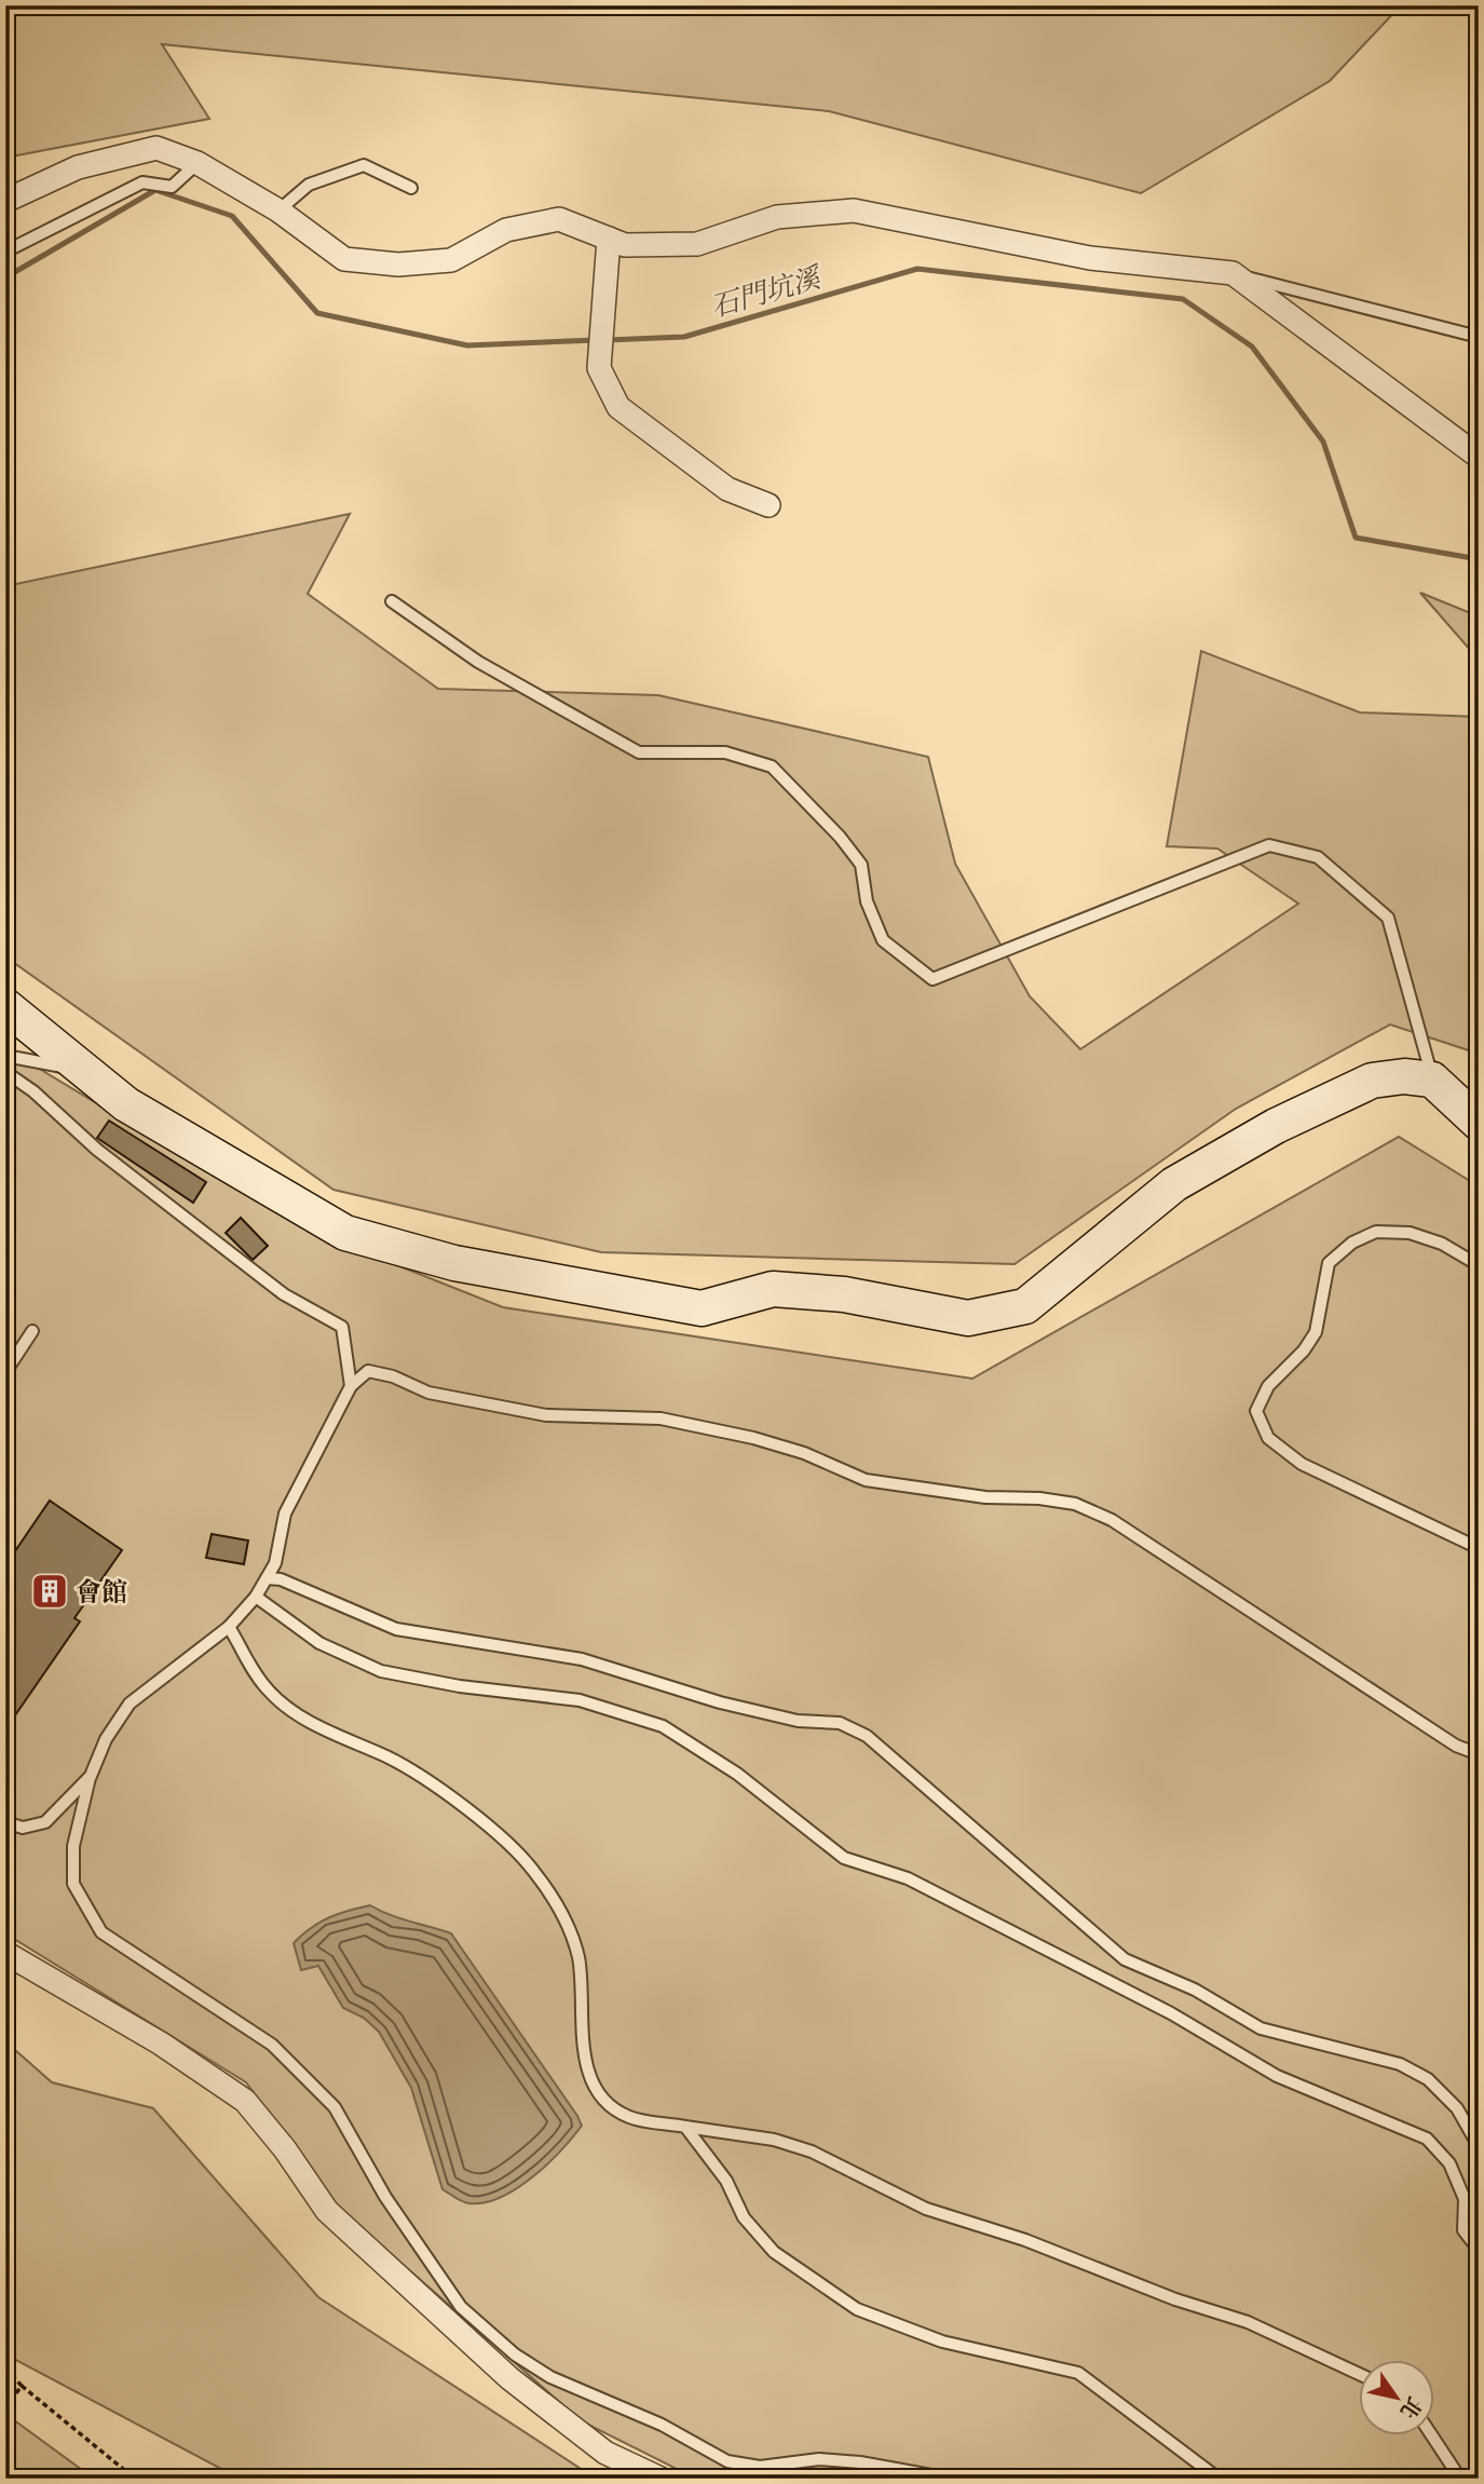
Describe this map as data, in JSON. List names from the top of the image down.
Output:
{
  "water": ["石門坑溪"],
  "places": {
    "building": ["會館"]
  },
  "north": "bottom right"
}
